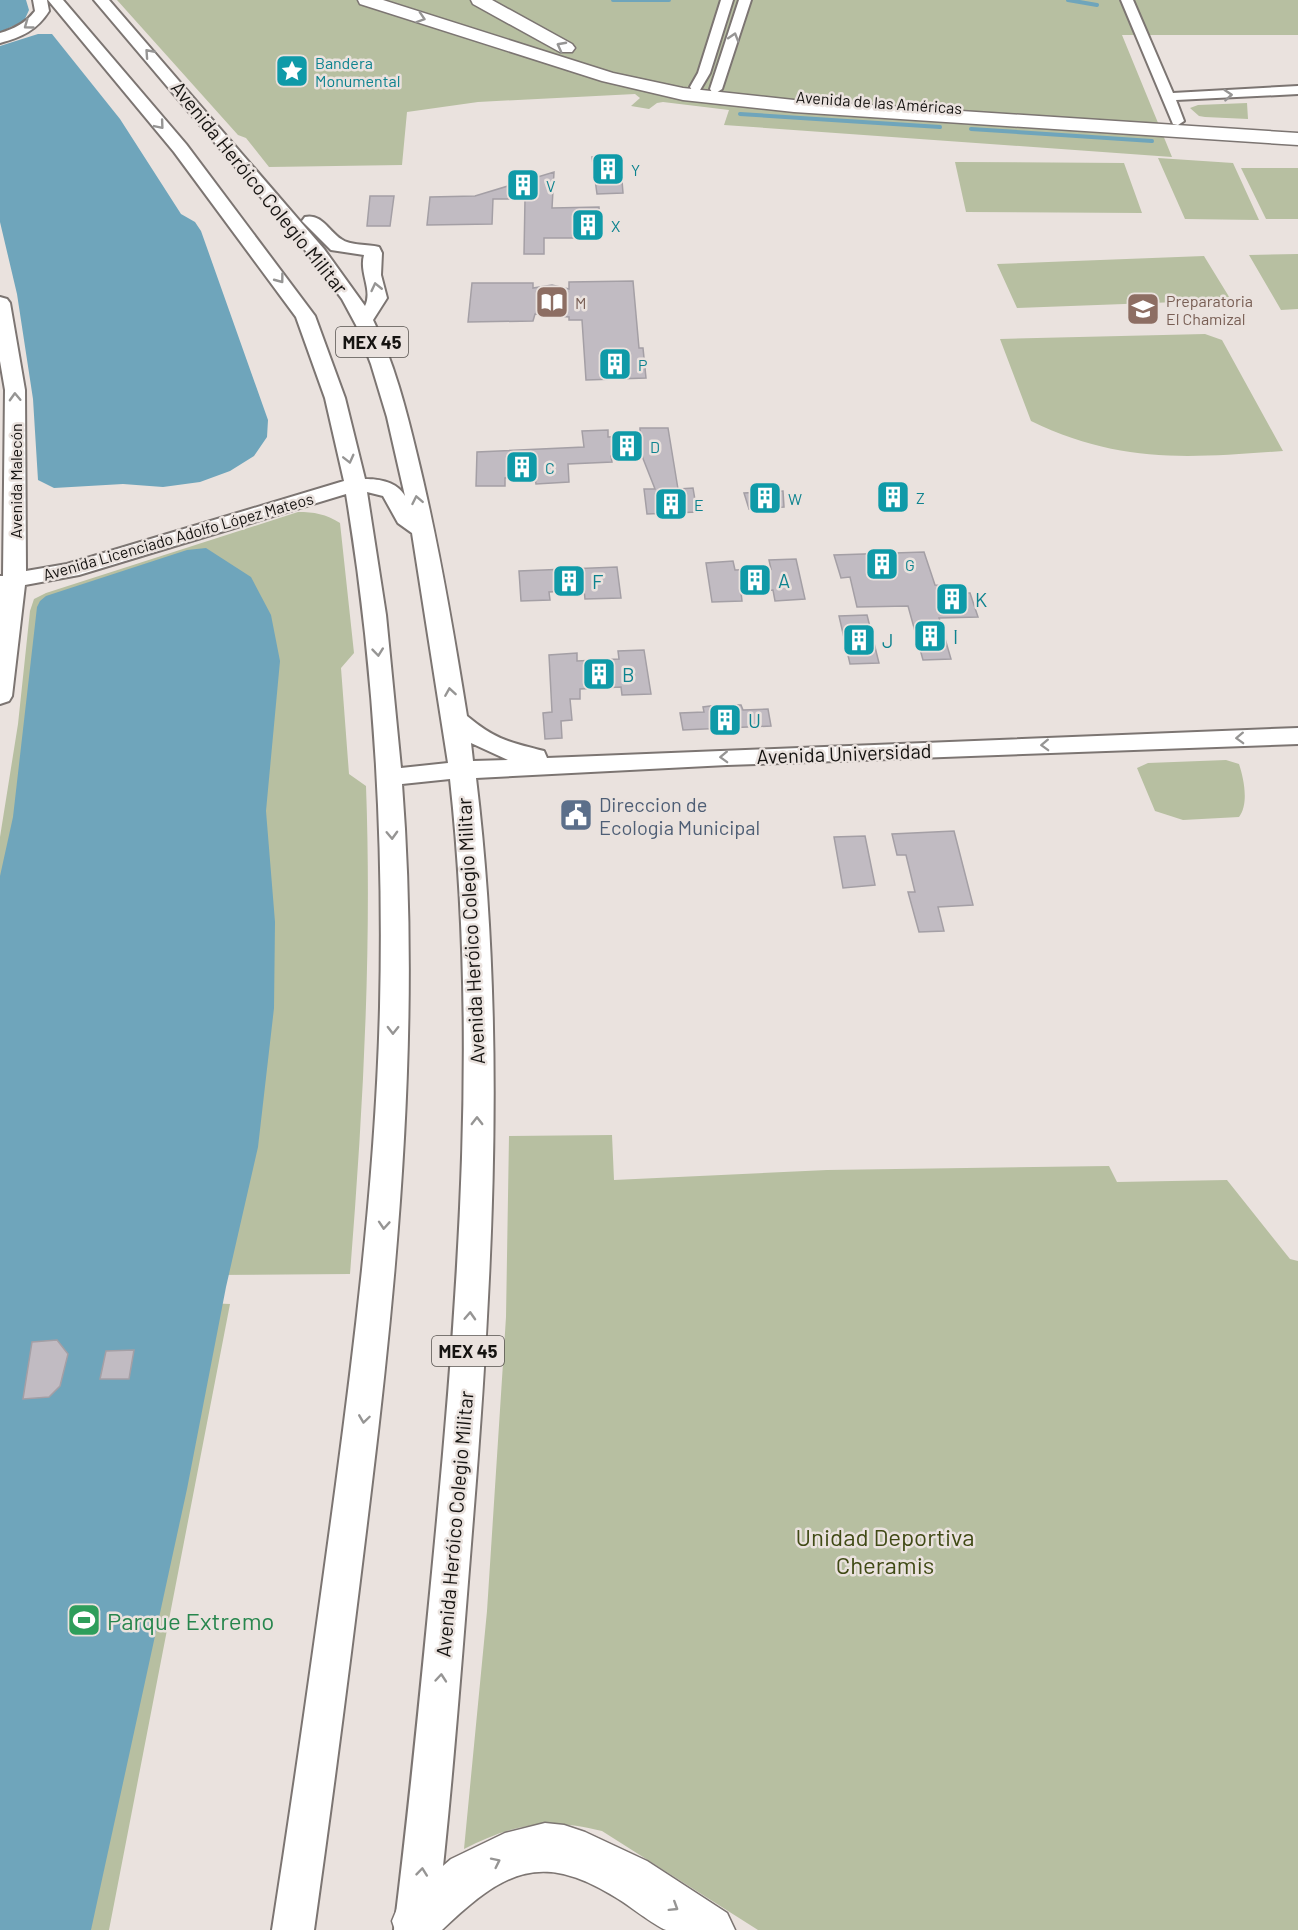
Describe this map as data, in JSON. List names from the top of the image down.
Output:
{
  "streets": {
    "highway": ["Avenida de las Américas"],
    "main road": [
      "Avenida Heróico Colegio Militar",
      "MEX 45",
      "Avenida Malecón",
      "Avenida Licenciado Adolfo López Mateos",
      "Avenida Universidad"
    ]
  },
  "crossings": [
    ["Avenida Heróico Colegio Militar", "Avenida Licenciado Adolfo López Mateos"],
    ["Avenida Heróico Colegio Militar", "Avenida Universidad"],
    ["Avenida Malecón", "Avenida Licenciado Adolfo López Mateos"]
  ],
  "one_way": ["Avenida Malecón", "Avenida Universidad"],
  "parks": ["Unidad Deportiva Cheramis"],
  "places": {
    "place": ["Bandera Monumental"],
    "building": [
      "Y",
      "V",
      "X",
      "P",
      "D",
      "C",
      "Z",
      "W",
      "E",
      "G",
      "A",
      "F",
      "K",
      "I",
      "J",
      "B",
      "U"
    ],
    "library": ["M"],
    "school or university": ["Preparatoria El Chamizal"],
    "public building": ["Direccion de Ecologia Municipal"],
    "sports": ["Parque Extremo"]
  }
}
